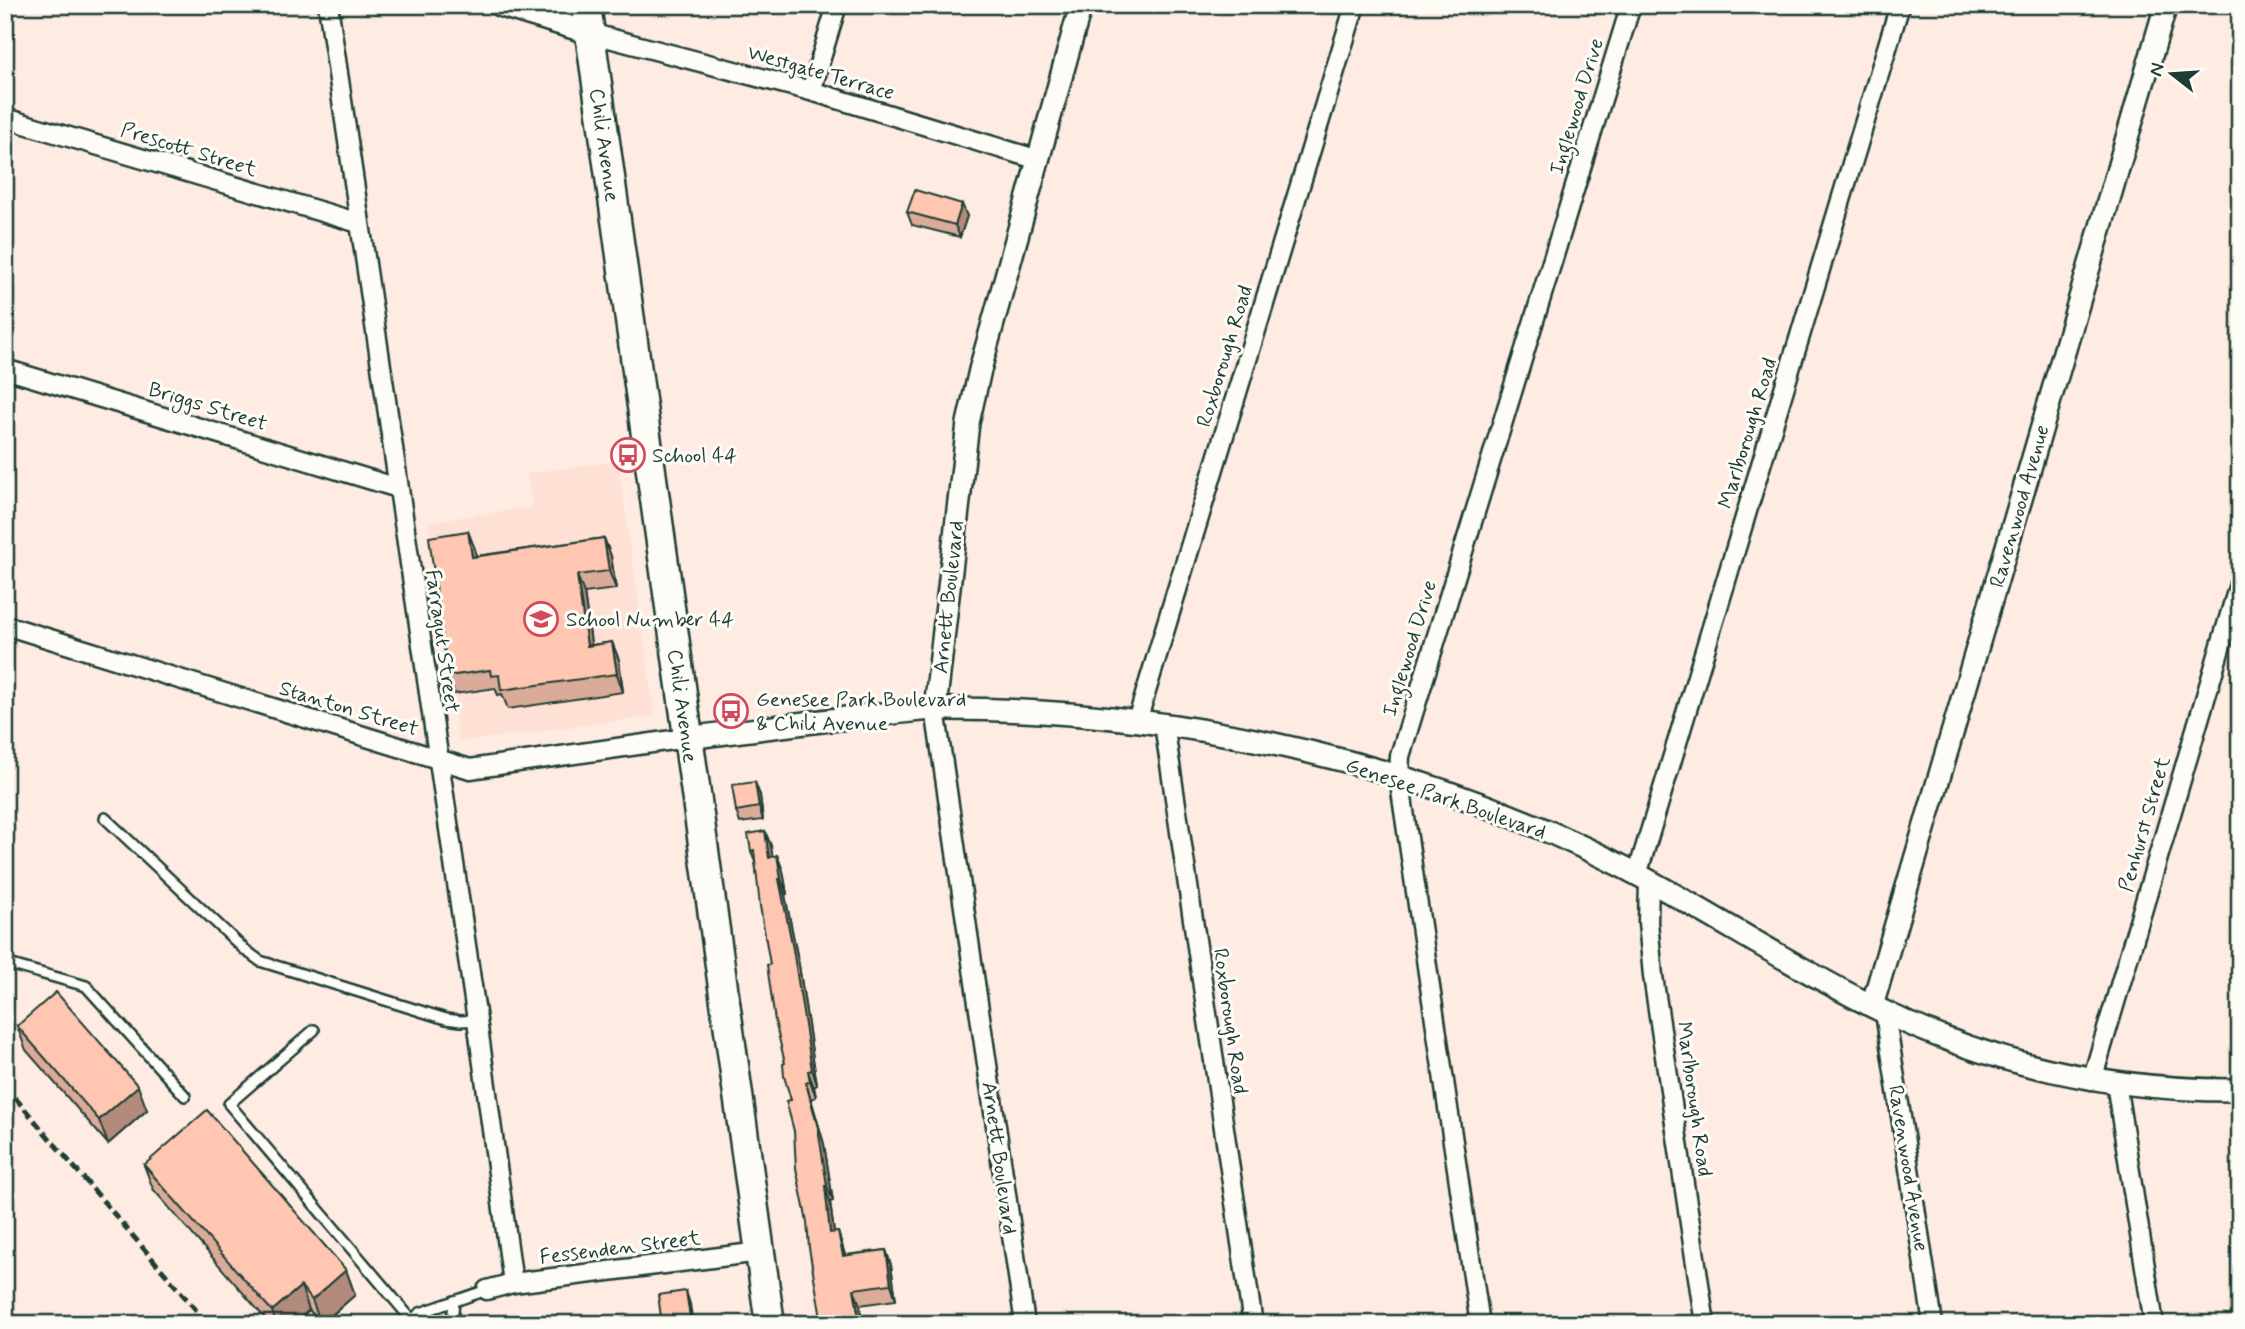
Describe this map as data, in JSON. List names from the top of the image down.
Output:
{
  "streets": {
    "main road": ["Chili Avenue"],
    "street": [
      "Westgate Terrace",
      "Inglewood Drive",
      "Prescott Street",
      "Roxborough Road",
      "Briggs Street",
      "Marlborough Road",
      "Ravenwood Avenue",
      "Arnett Boulevard",
      "Farragut Street",
      "Stanton Street",
      "Genesee Park Boulevard",
      "Penhurst Street",
      "Fessenden Street"
    ]
  },
  "crossings": [
    ["Westgate Terrace", "Chili Avenue"],
    ["Westgate Terrace", "Arnett Boulevard"],
    ["Inglewood Drive", "Genesee Park Boulevard"],
    ["Chili Avenue", "Stanton Street"],
    ["Chili Avenue", "Genesee Park Boulevard"],
    ["Chili Avenue", "Fessenden Street"],
    ["Prescott Street", "Farragut Street"],
    ["Roxborough Road", "Genesee Park Boulevard"],
    ["Briggs Street", "Farragut Street"],
    ["Marlborough Road", "Genesee Park Boulevard"],
    ["Ravenwood Avenue", "Genesee Park Boulevard"],
    ["Arnett Boulevard", "Genesee Park Boulevard"],
    ["Farragut Street", "Stanton Street"],
    ["Farragut Street", "Fessenden Street"],
    ["Stanton Street", "Genesee Park Boulevard"],
    ["Genesee Park Boulevard", "Penhurst Street"]
  ],
  "places": {
    "bus stop": ["School 44", "Genesee Park Boulevard & Chili Avenue"],
    "school or university": ["School Number 44"]
  },
  "north": "left"
}
